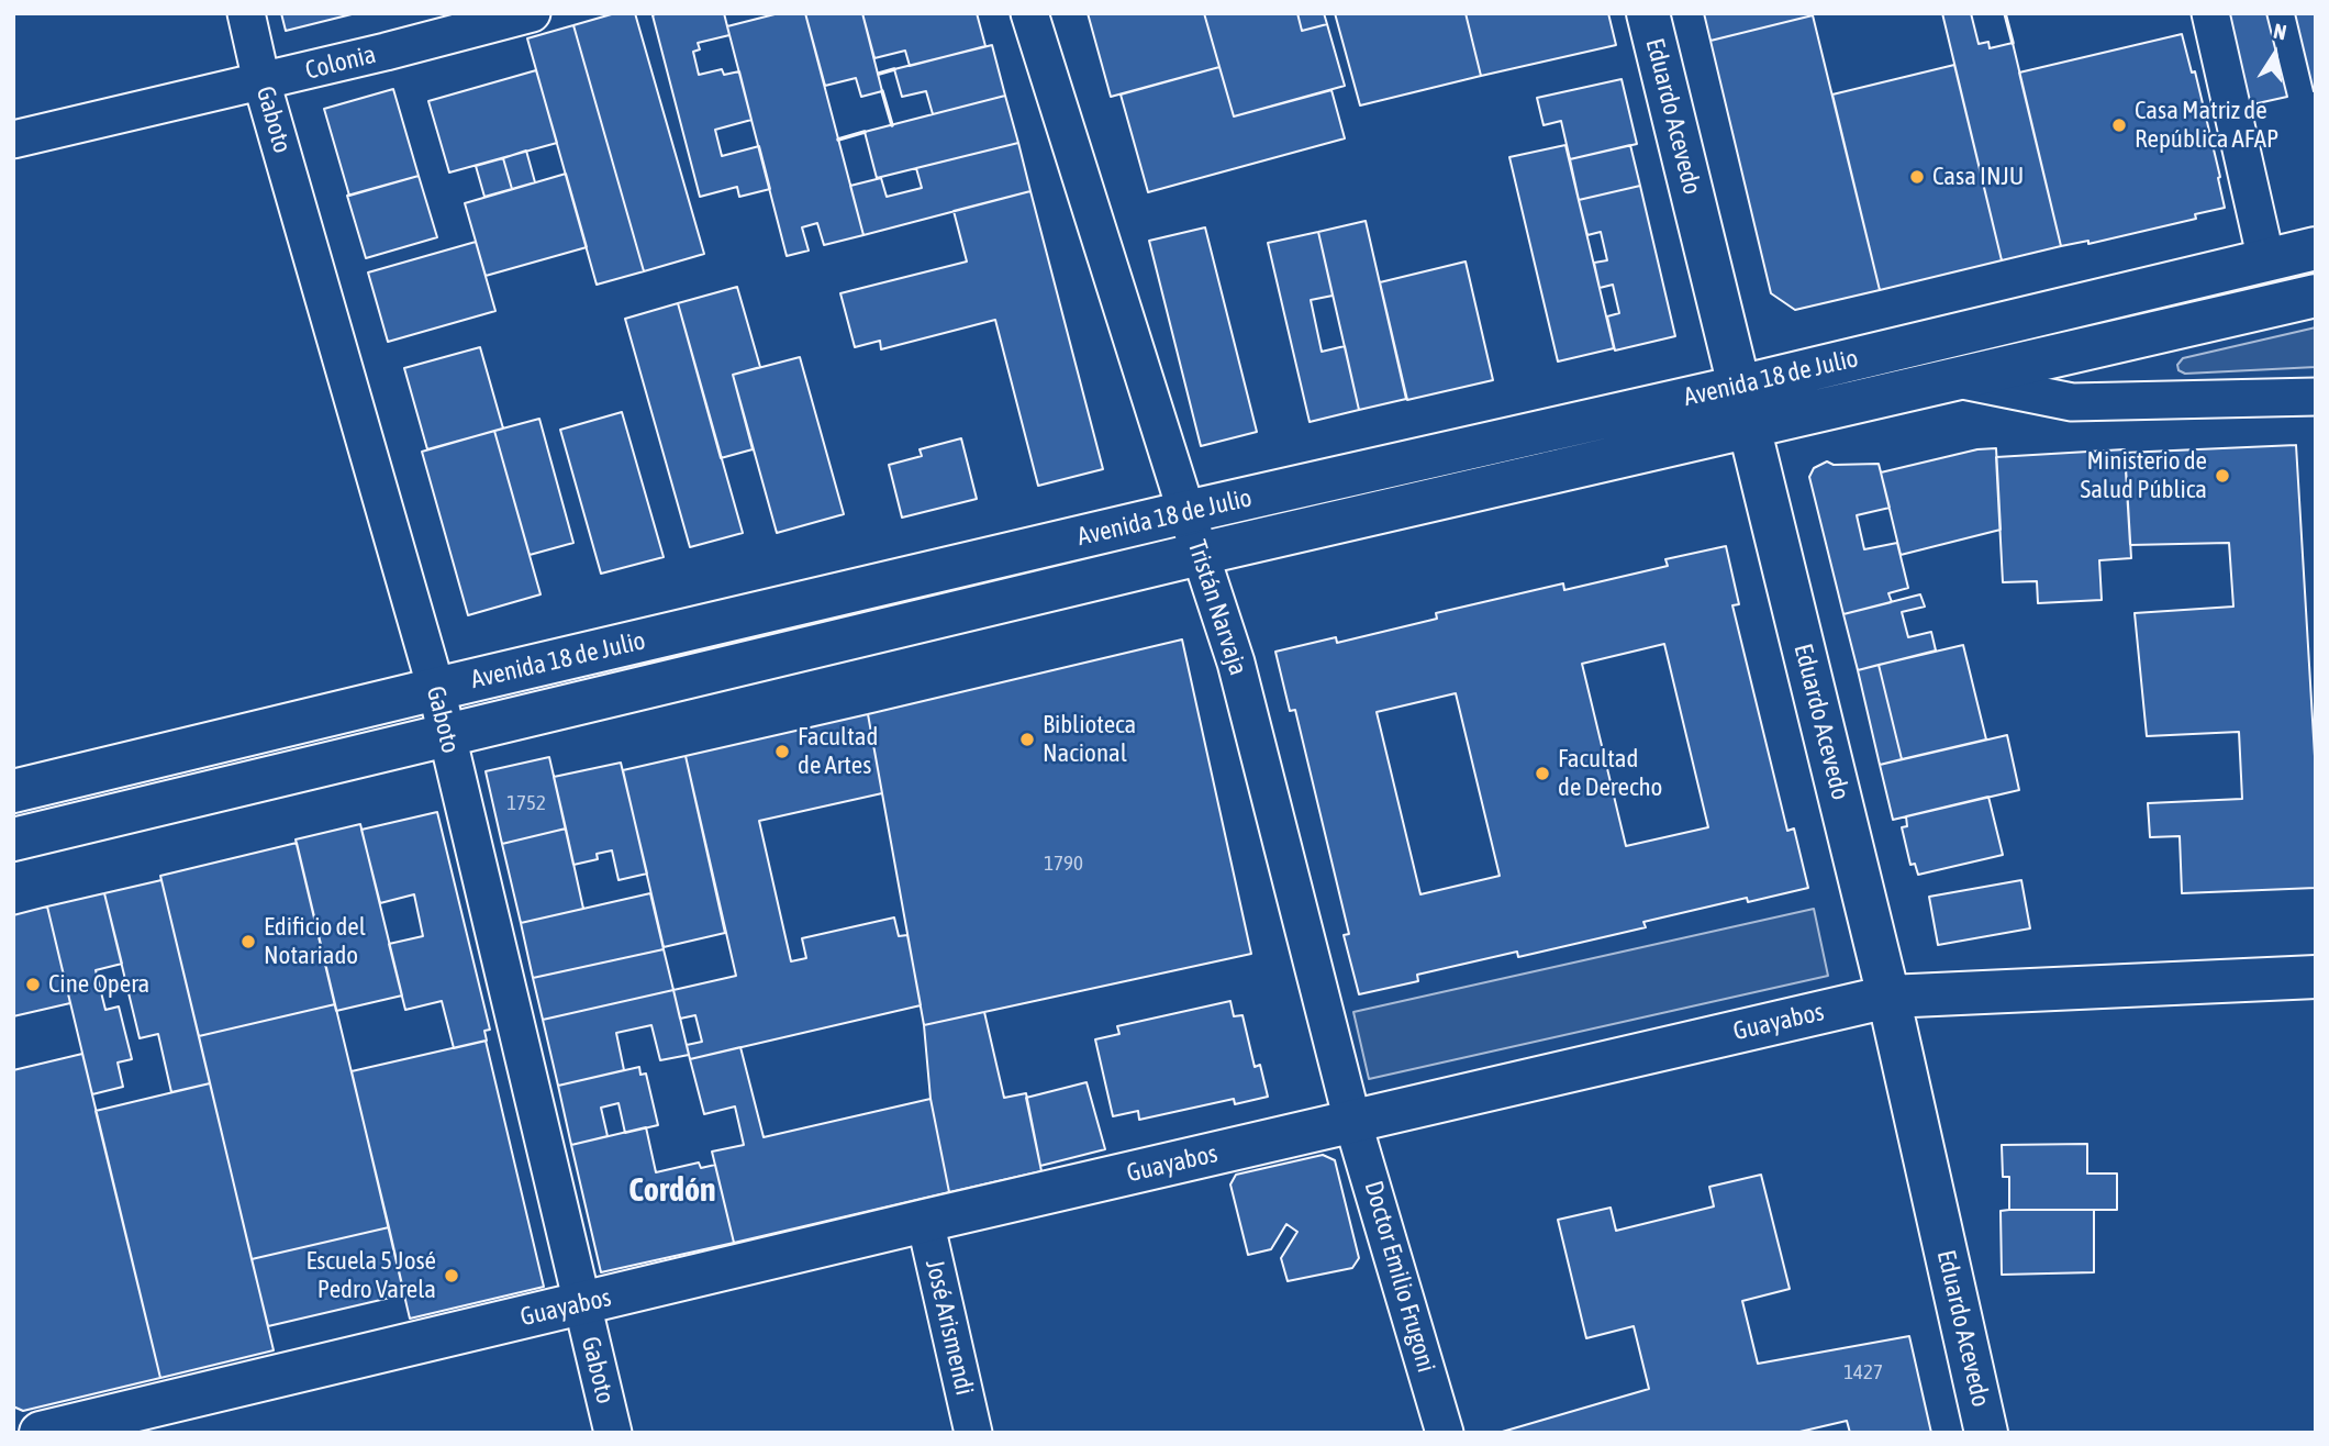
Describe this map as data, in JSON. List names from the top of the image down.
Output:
{
  "streets": {
    "main road": ["Eduardo Acevedo", "Avenida 18 de Julio", "Guayabos"],
    "street": [
      "Colonia",
      "Gaboto",
      "Tristán Narvaja",
      "Doctor Emilio Frugoni",
      "José Arismendi"
    ]
  },
  "crossings": [
    ["Colonia", "Gaboto"],
    ["Eduardo Acevedo", "Avenida 18 de Julio"],
    ["Eduardo Acevedo", "Guayabos"],
    ["Gaboto", "Avenida 18 de Julio"],
    ["Gaboto", "Guayabos"],
    ["Avenida 18 de Julio", "Tristán Narvaja"],
    ["Tristán Narvaja", "Guayabos"],
    ["Tristán Narvaja", "Doctor Emilio Frugoni"],
    ["Guayabos", "Doctor Emilio Frugoni"],
    ["Guayabos", "José Arismendi"]
  ],
  "districts": ["Cordón"],
  "places": [
    "Casa Matriz de República AFAP",
    "Casa INJU",
    "Ministerio de Salud Pública",
    "Biblioteca Nacional",
    "Facultad de Artes",
    "Facultad de Derecho",
    "Edificio del Notariado",
    "Cine Opera",
    "Escuela 5 José Pedro Varela"
  ],
  "house_numbers": ["1752", "1790", "1427"],
  "north": "top"
}
